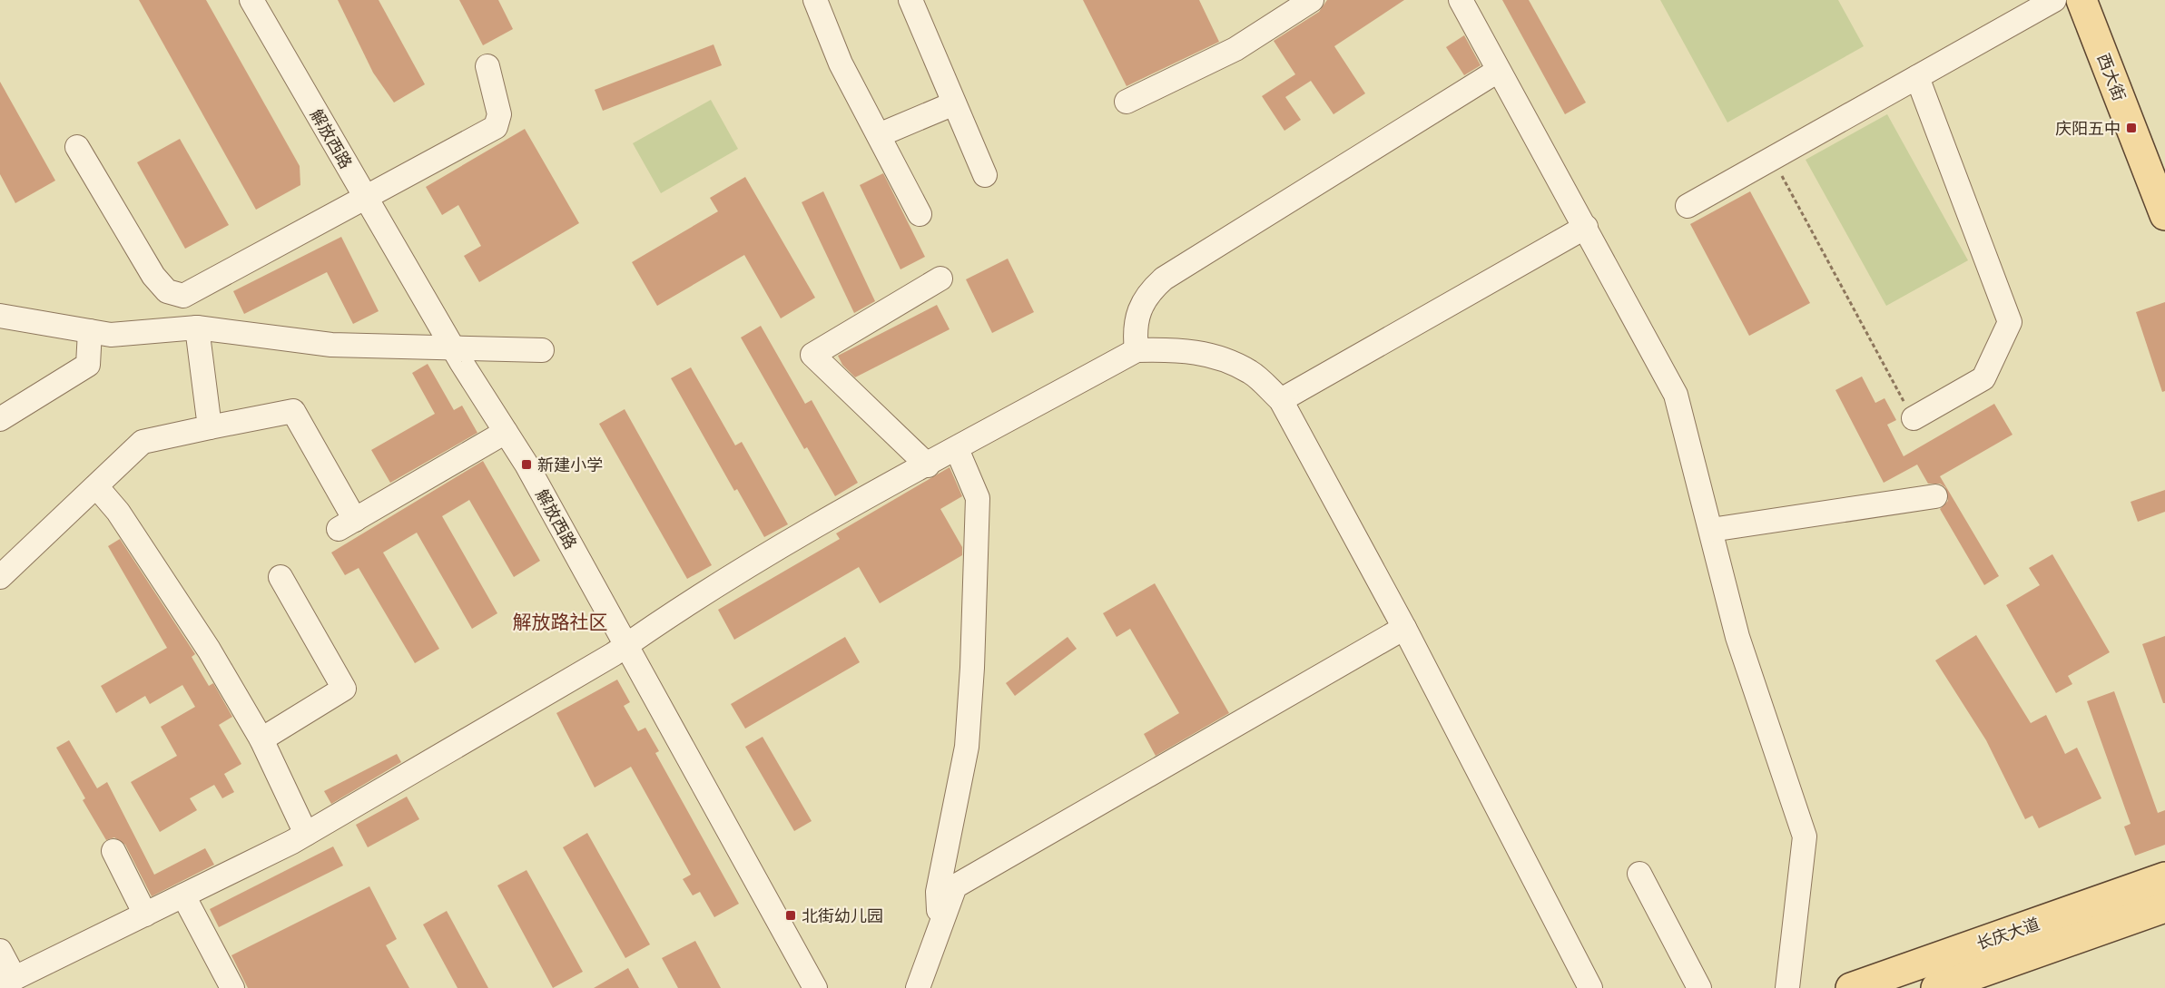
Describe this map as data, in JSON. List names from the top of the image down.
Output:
{
  "streets": {
    "main road": ["西大街", "长庆大道"],
    "street": ["解放西路"]
  },
  "districts": ["解放路社区"],
  "places": {
    "transit": ["庆阳五中", "新建小学", "北街幼儿园"]
  }
}
